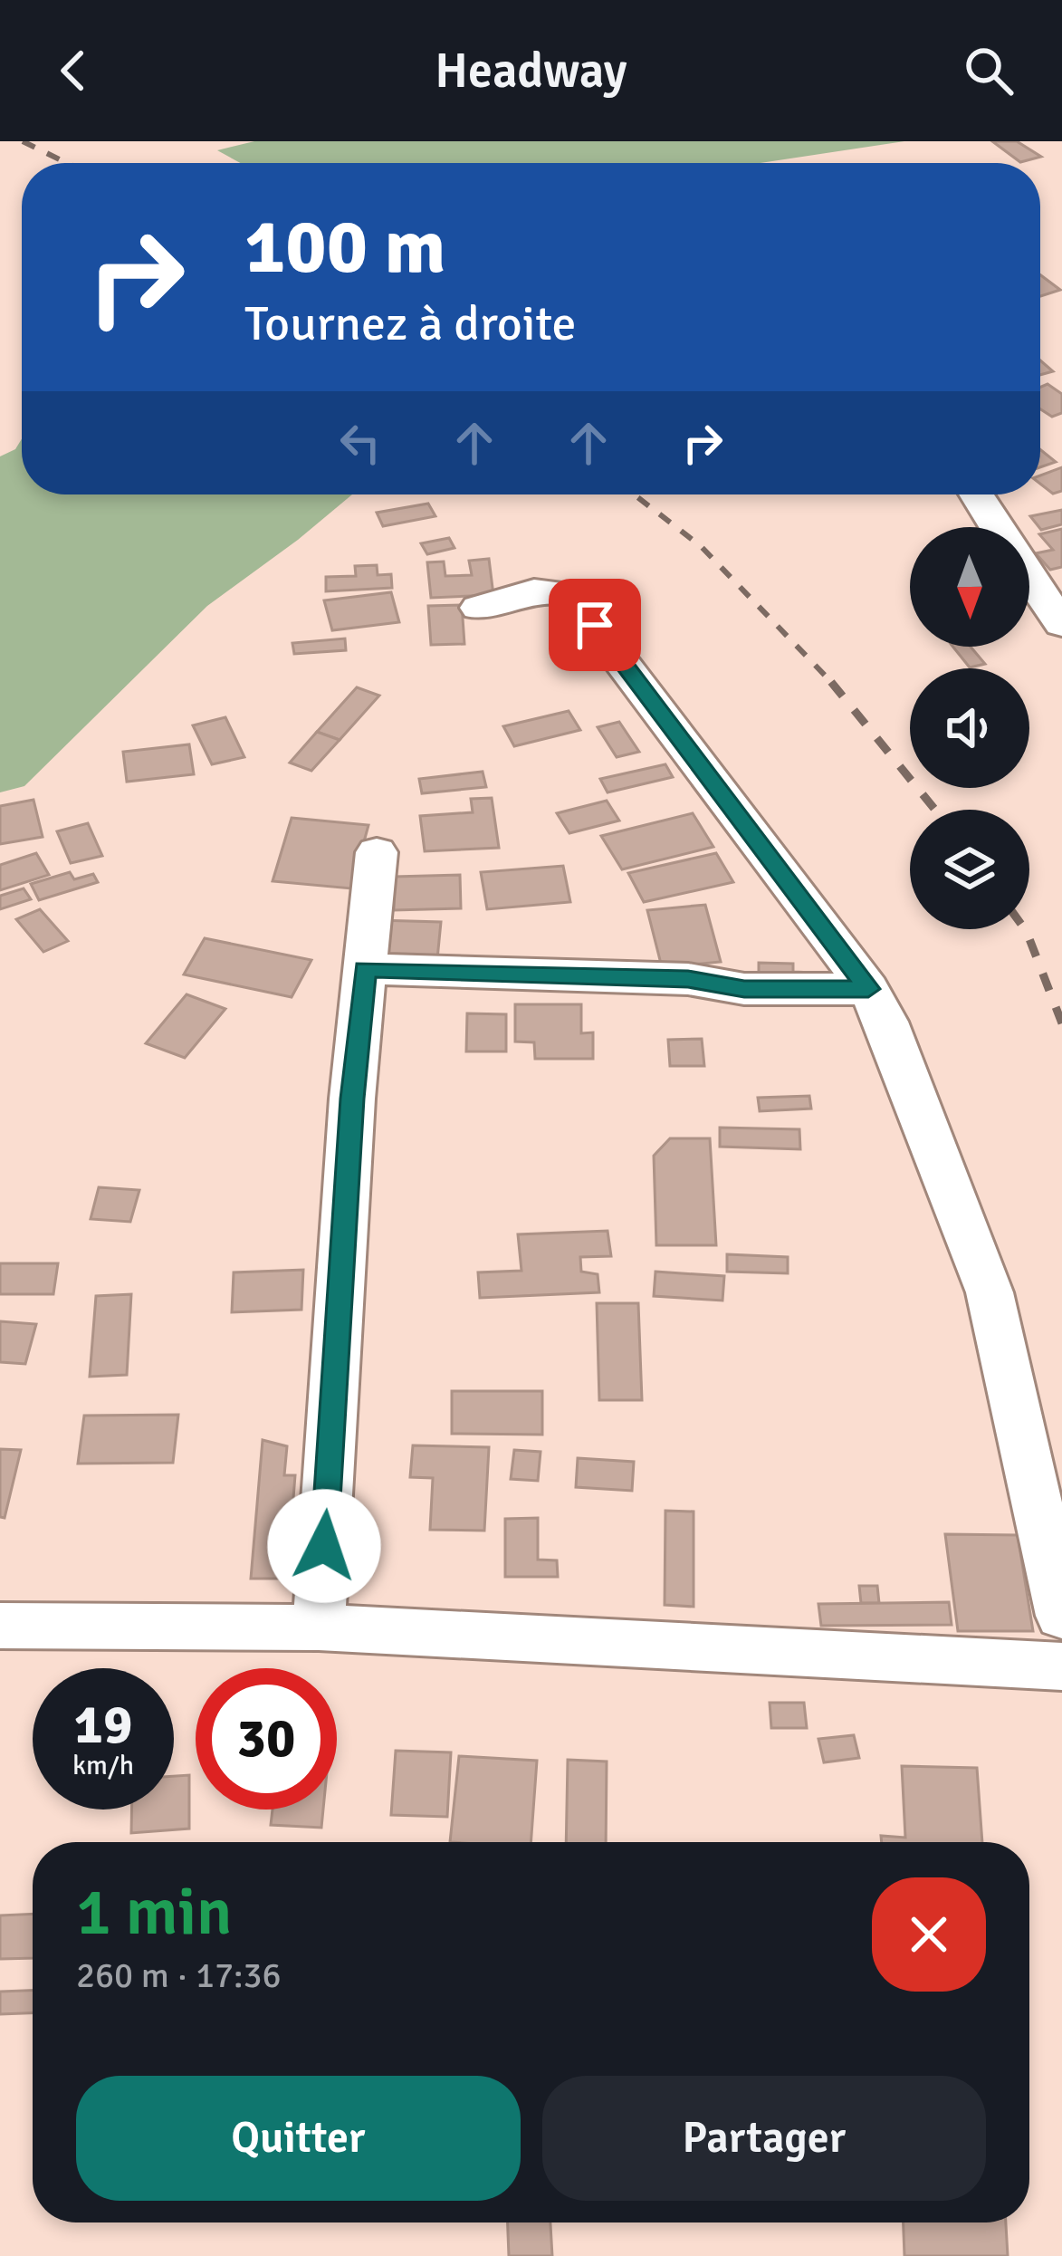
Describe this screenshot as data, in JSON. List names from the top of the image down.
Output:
{
  "north": "bottom",
  "page": {
    "header": "Headway",
    "turn": ["100 m", "Tournez à droite"],
    "speed": "19 km/h",
    "limit": "30",
    "heading": ["1 min", "260 m · 17:36"],
    "buttons": ["Quitter", "Partager"]
  }
}
